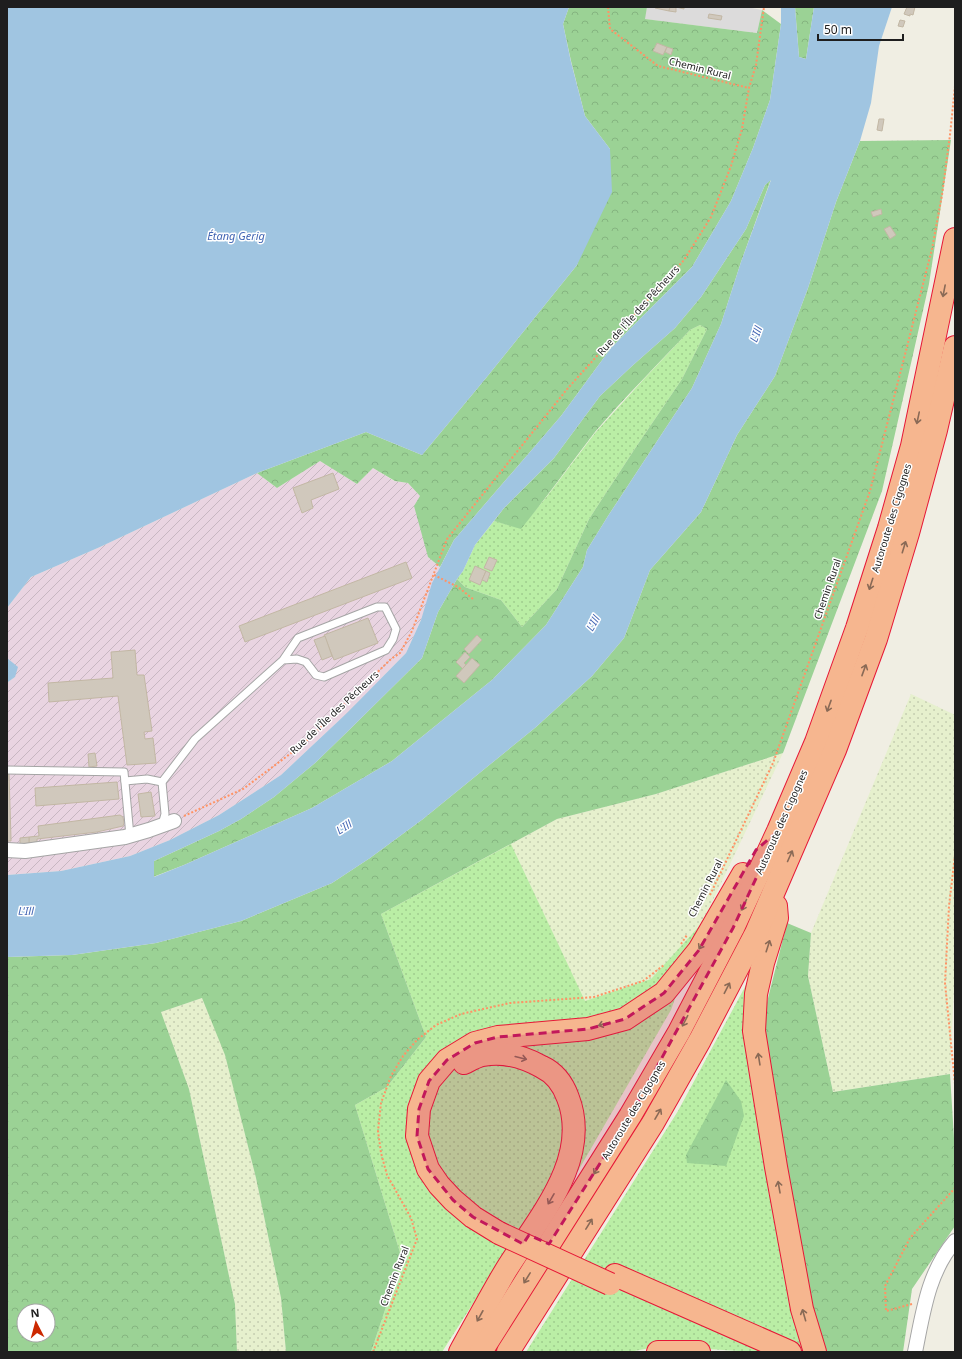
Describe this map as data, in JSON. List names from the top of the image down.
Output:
{
  "streets": {
    "highway": ["Autoroute des Cigognes"],
    "path": ["Chemin Rural", "Rue de l'Île des Pêcheurs"]
  },
  "crossings": [
    ["Chemin Rural", "Rue de l'Île des Pêcheurs"]
  ],
  "water": ["Étang Gerig", "L'Ill"],
  "scale_bar": "50 m",
  "north": "top"
}
